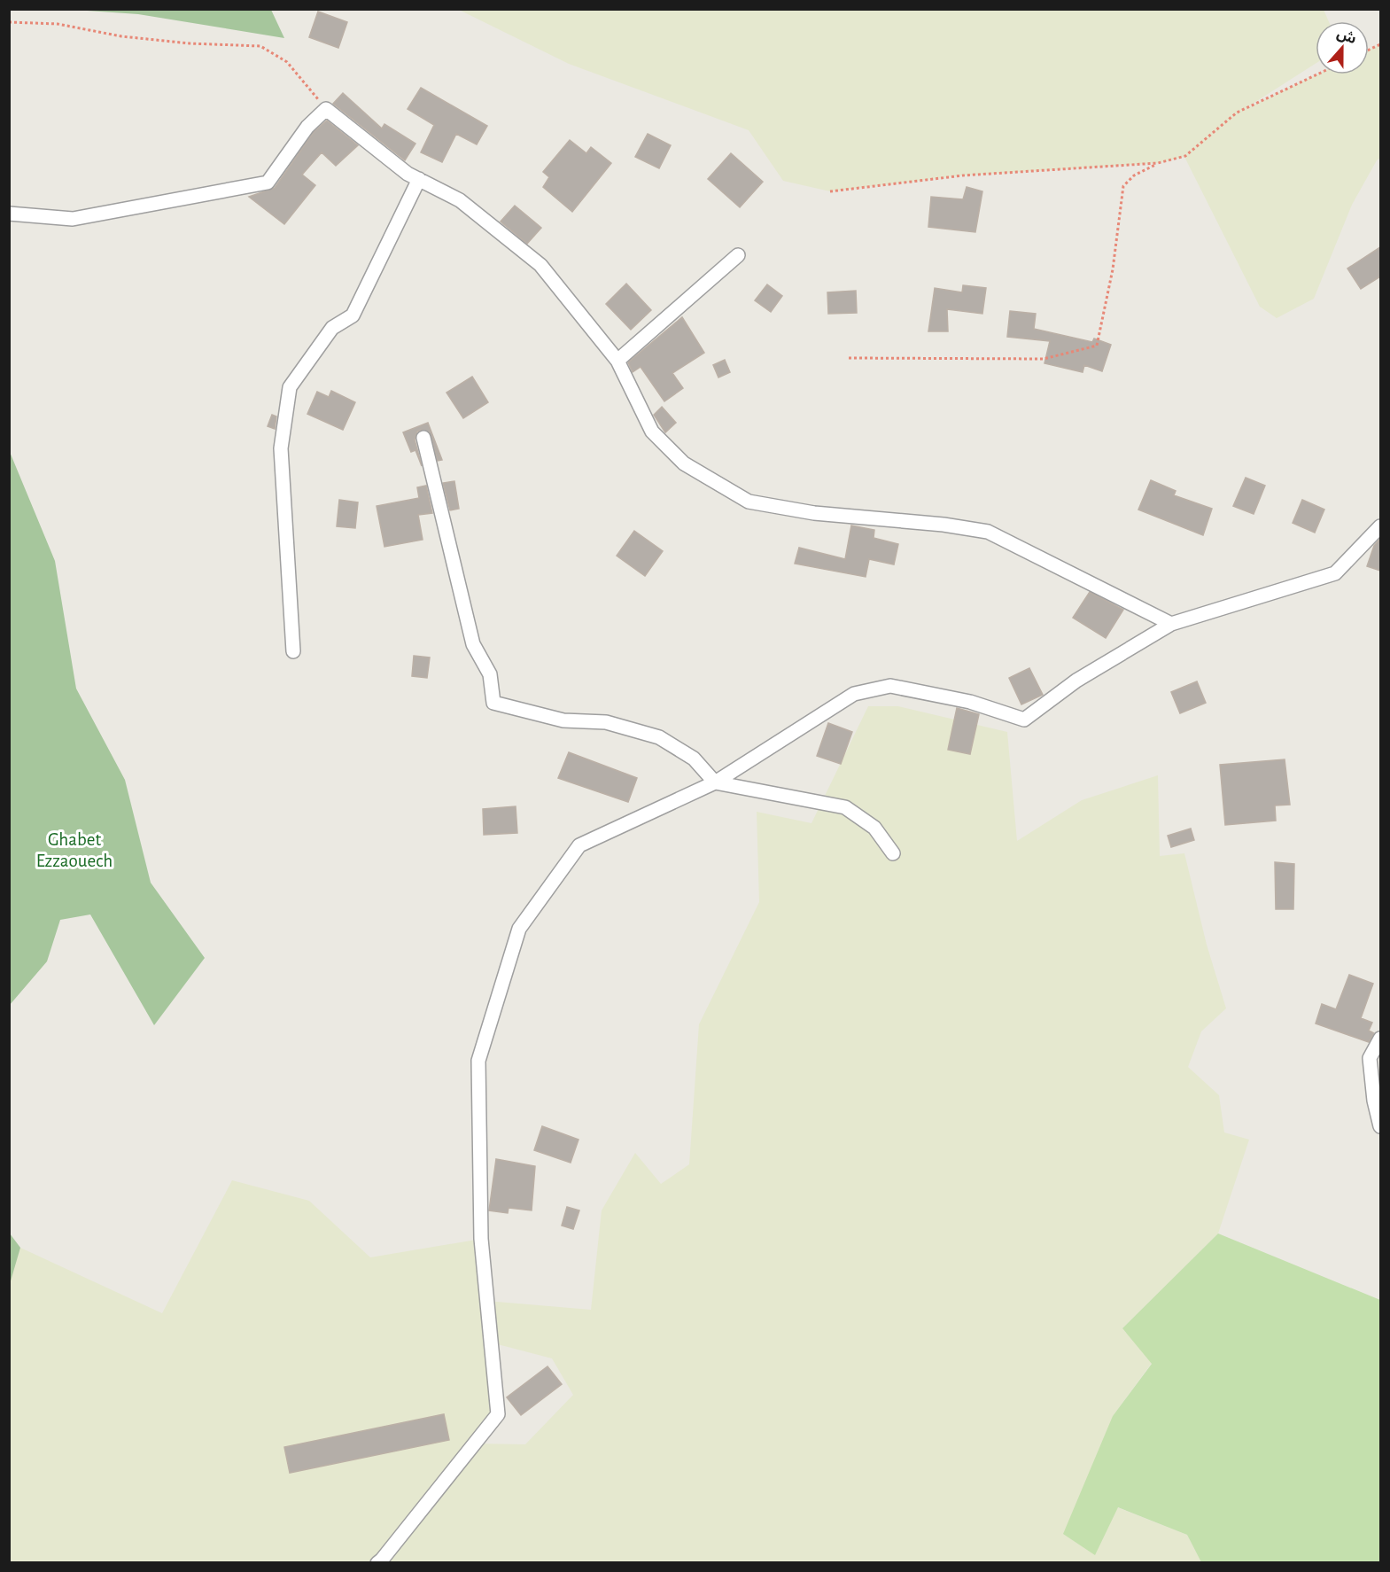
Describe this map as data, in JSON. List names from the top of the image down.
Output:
{
  "parks": ["Ghabet Ezzaouech"],
  "north": "top"
}
